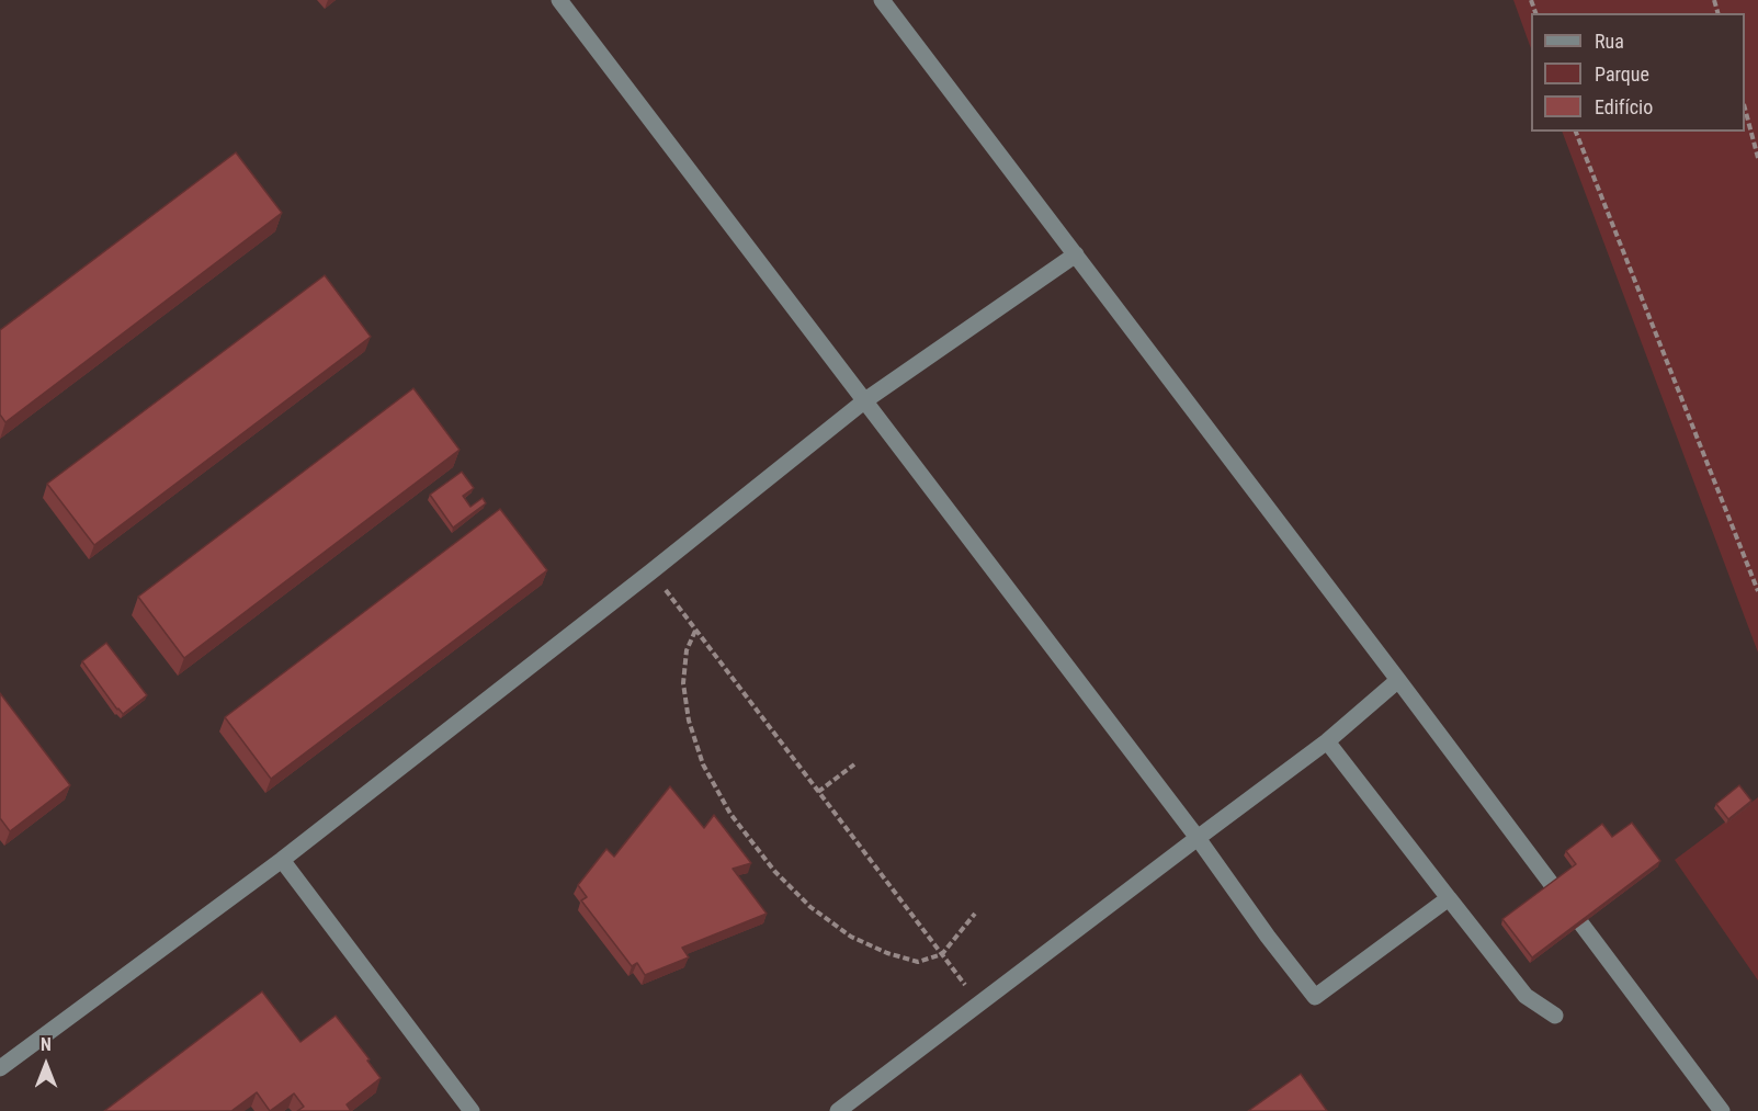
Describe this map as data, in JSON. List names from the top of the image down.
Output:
{
  "legend": ["Rua", "Parque", "Edifício"],
  "north": "top"
}
